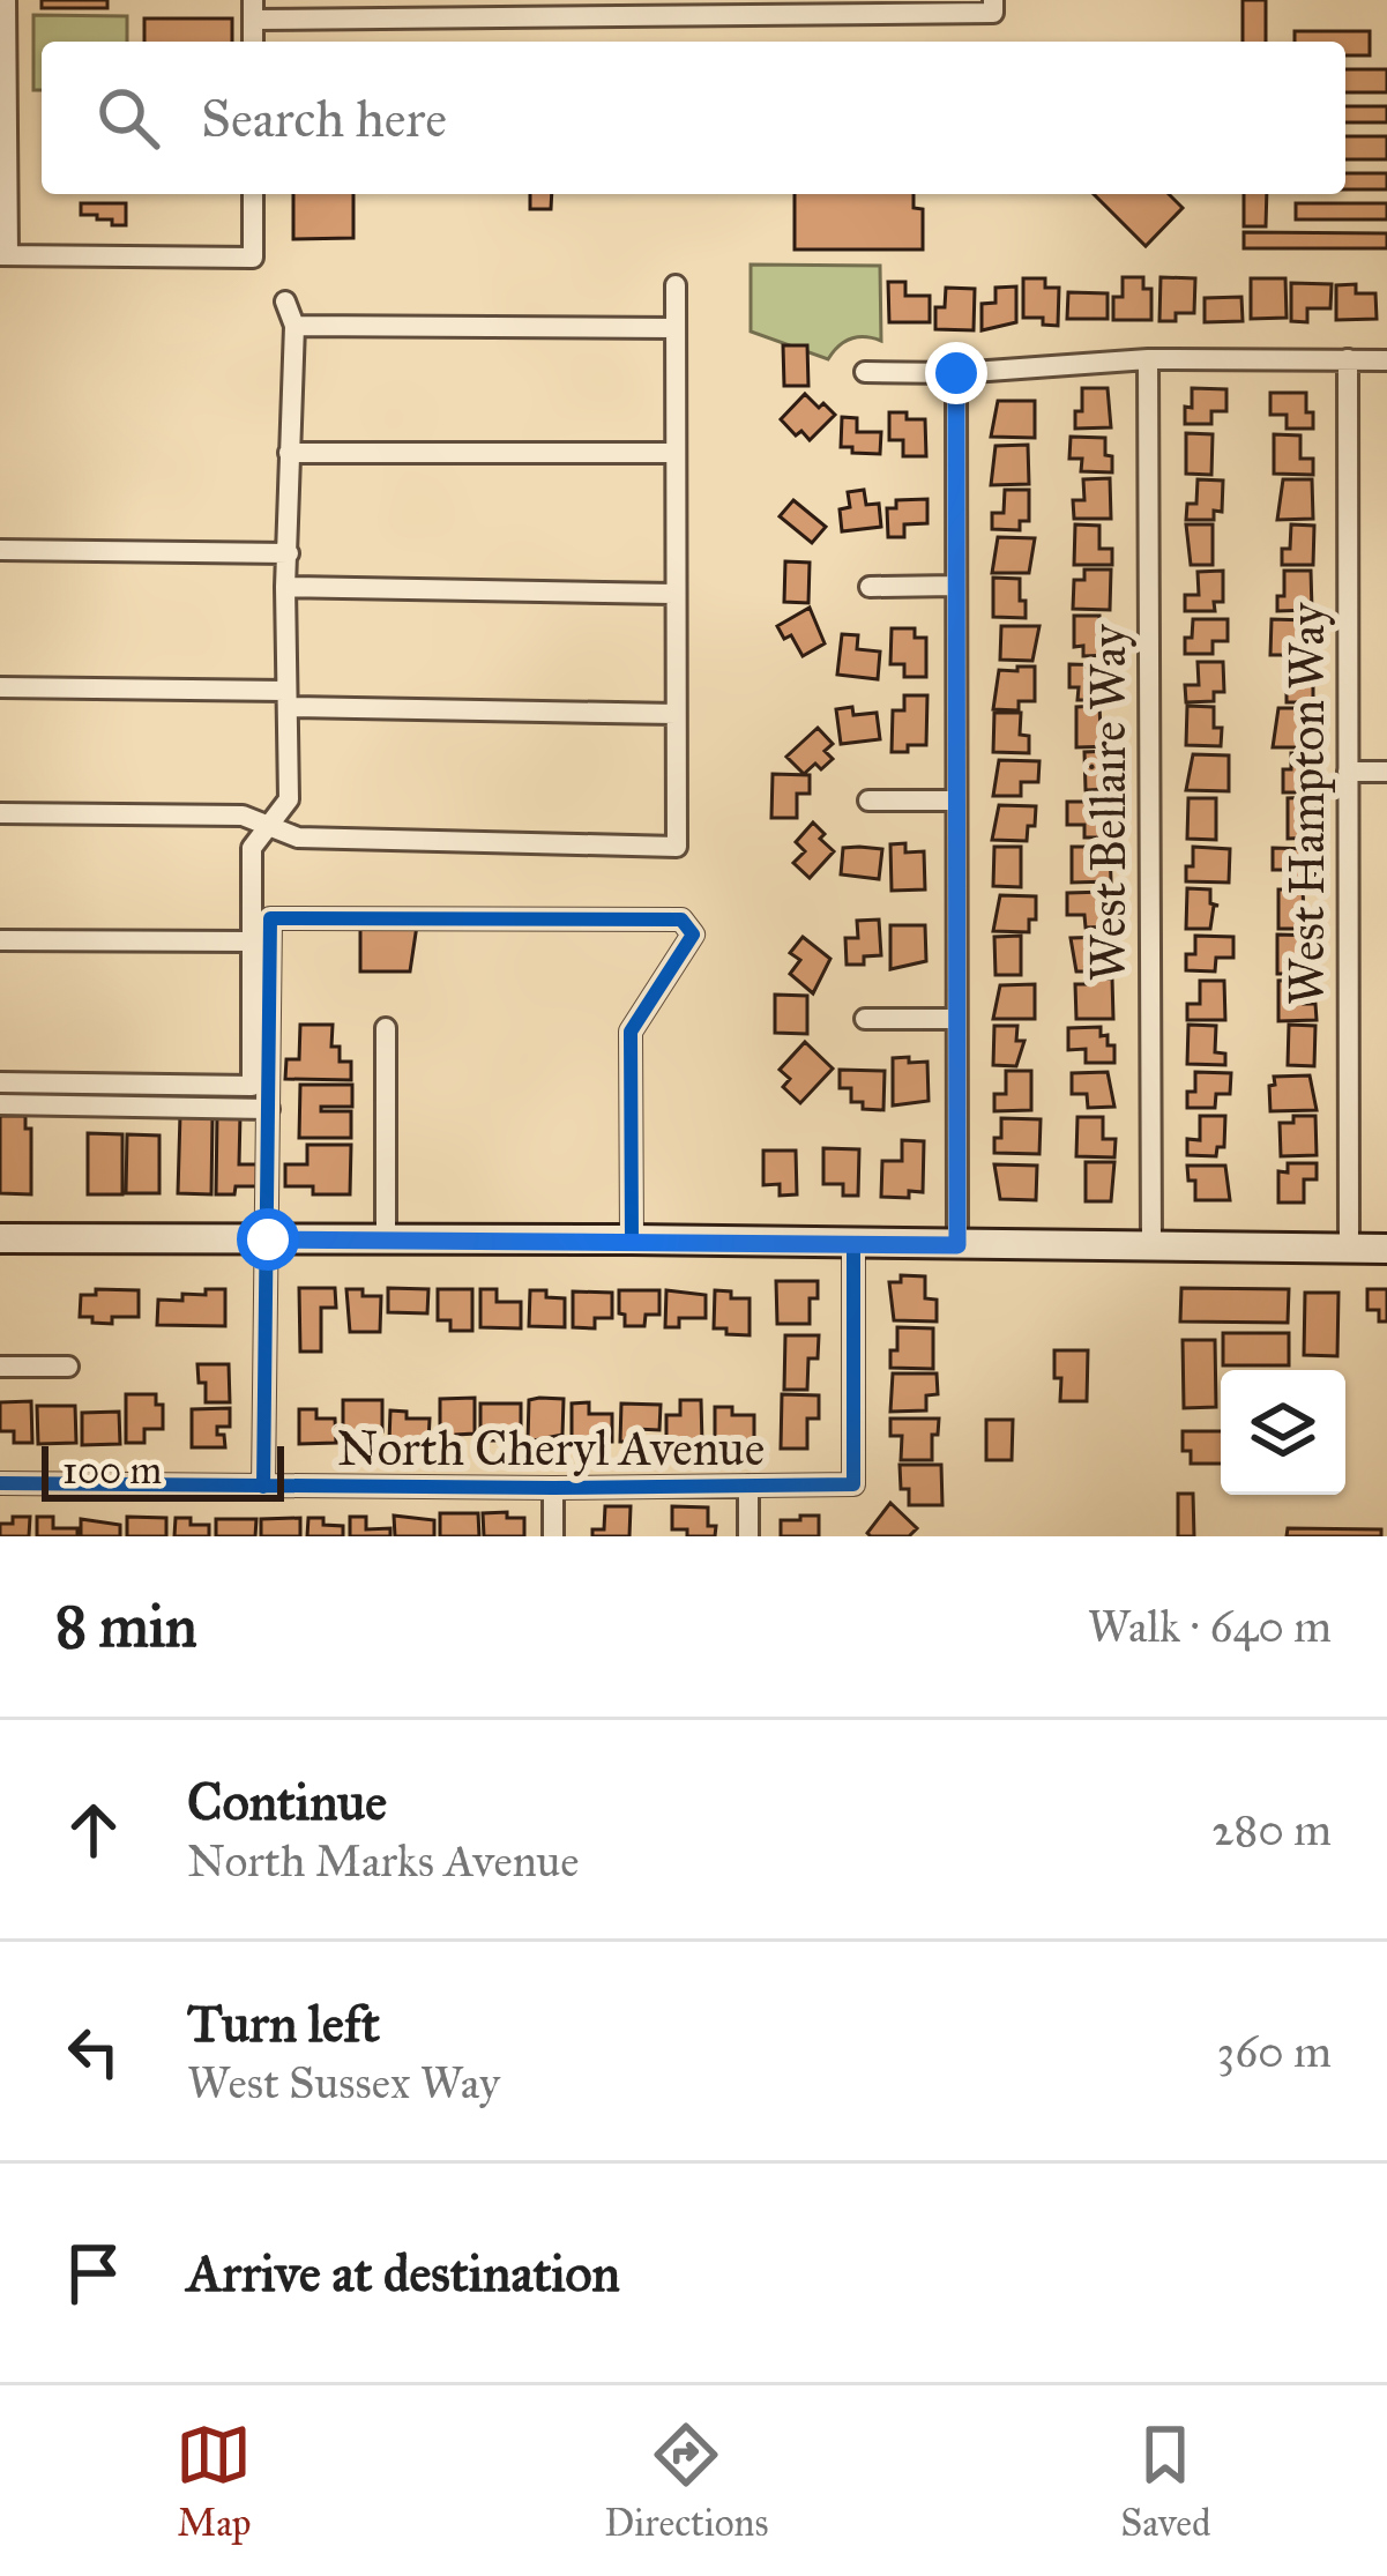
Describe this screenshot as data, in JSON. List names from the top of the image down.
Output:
{
  "streets": {
    "street": ["West Bellaire Way", "West Hampton Way", "North Cheryl Avenue"]
  },
  "scale_bar": "100 m",
  "page": {
    "search": "Search here",
    "scale": "100 m",
    "heading": ["8 min", "Walk · 640 m"],
    "list": [
      ["Continue", "North Marks Avenue", "280 m"],
      ["Turn left", "West Sussex Way", "360 m"],
      "Arrive at destination"
    ],
    "nav": ["Map", "Directions", "Saved"]
  }
}
